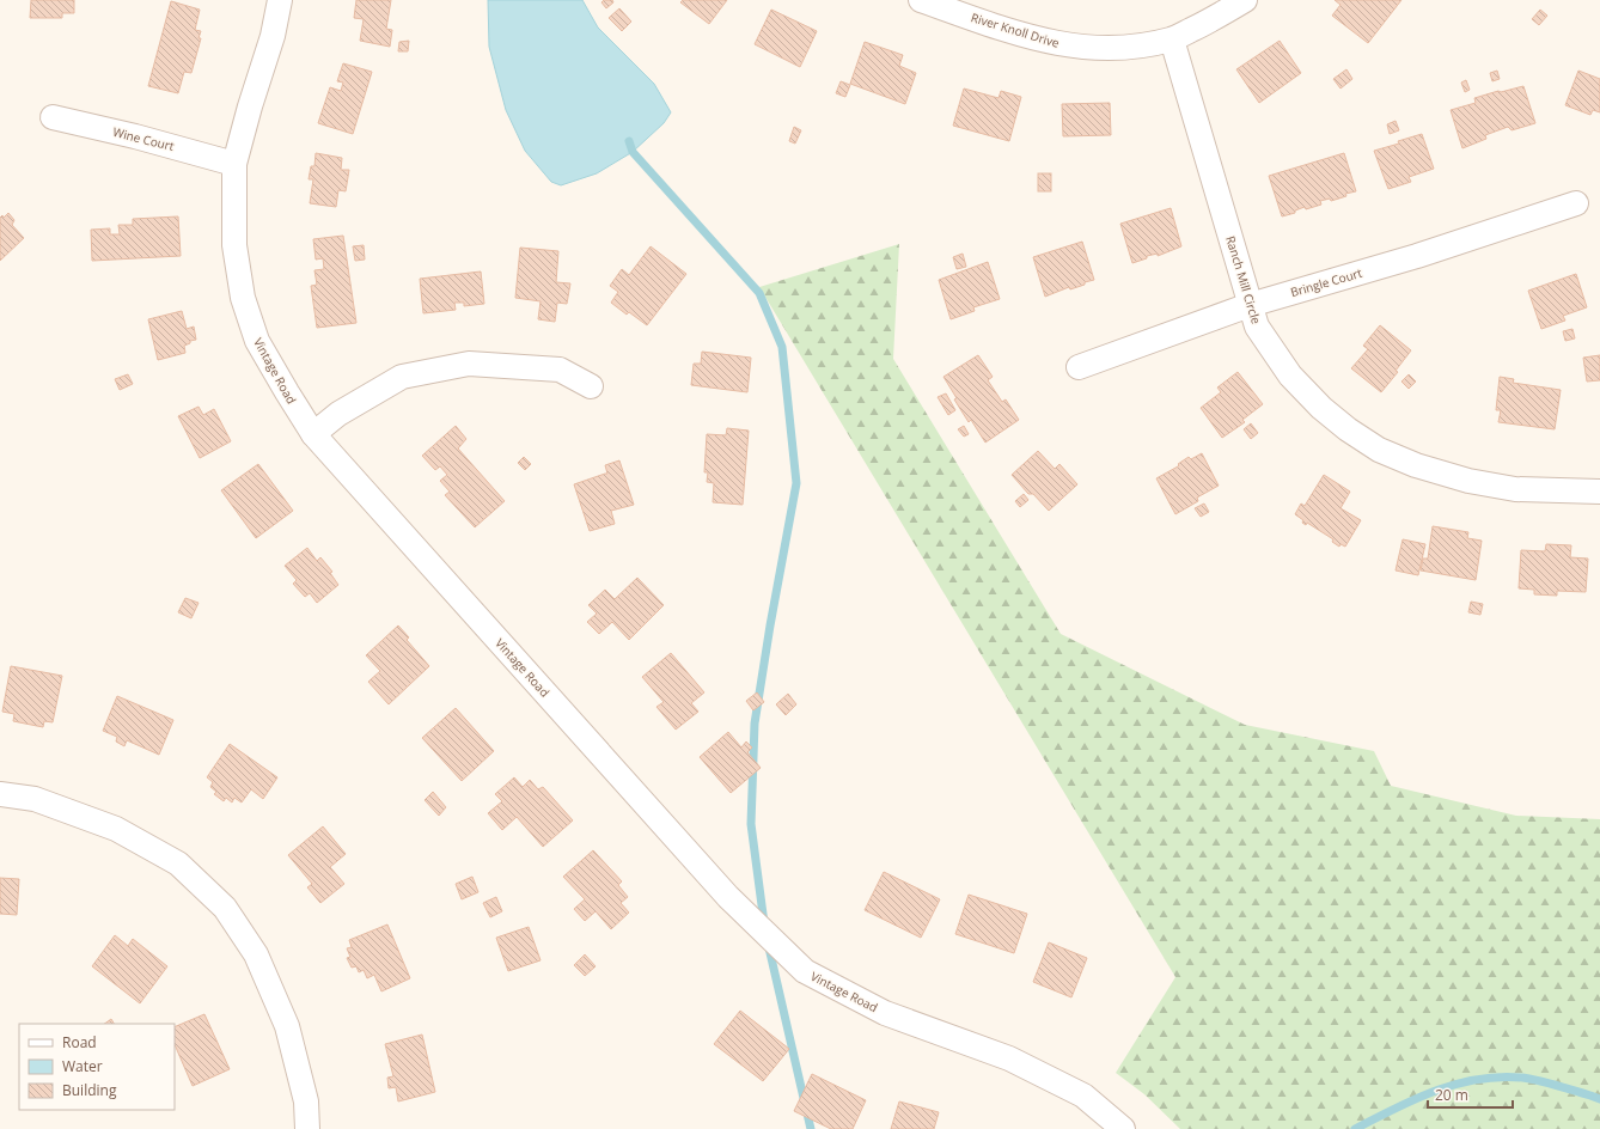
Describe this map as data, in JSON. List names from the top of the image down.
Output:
{
  "streets": {
    "street": [
      "River Knoll Drive",
      "Wine Court",
      "Ranch Mill Circle",
      "Bringle Court",
      "Vintage Road"
    ]
  },
  "crossings": [
    ["River Knoll Drive", "Ranch Mill Circle"],
    ["Wine Court", "Vintage Road"],
    ["Ranch Mill Circle", "Bringle Court"]
  ],
  "legend": ["Road", "Water", "Building"],
  "scale_bar": "20 m"
}
